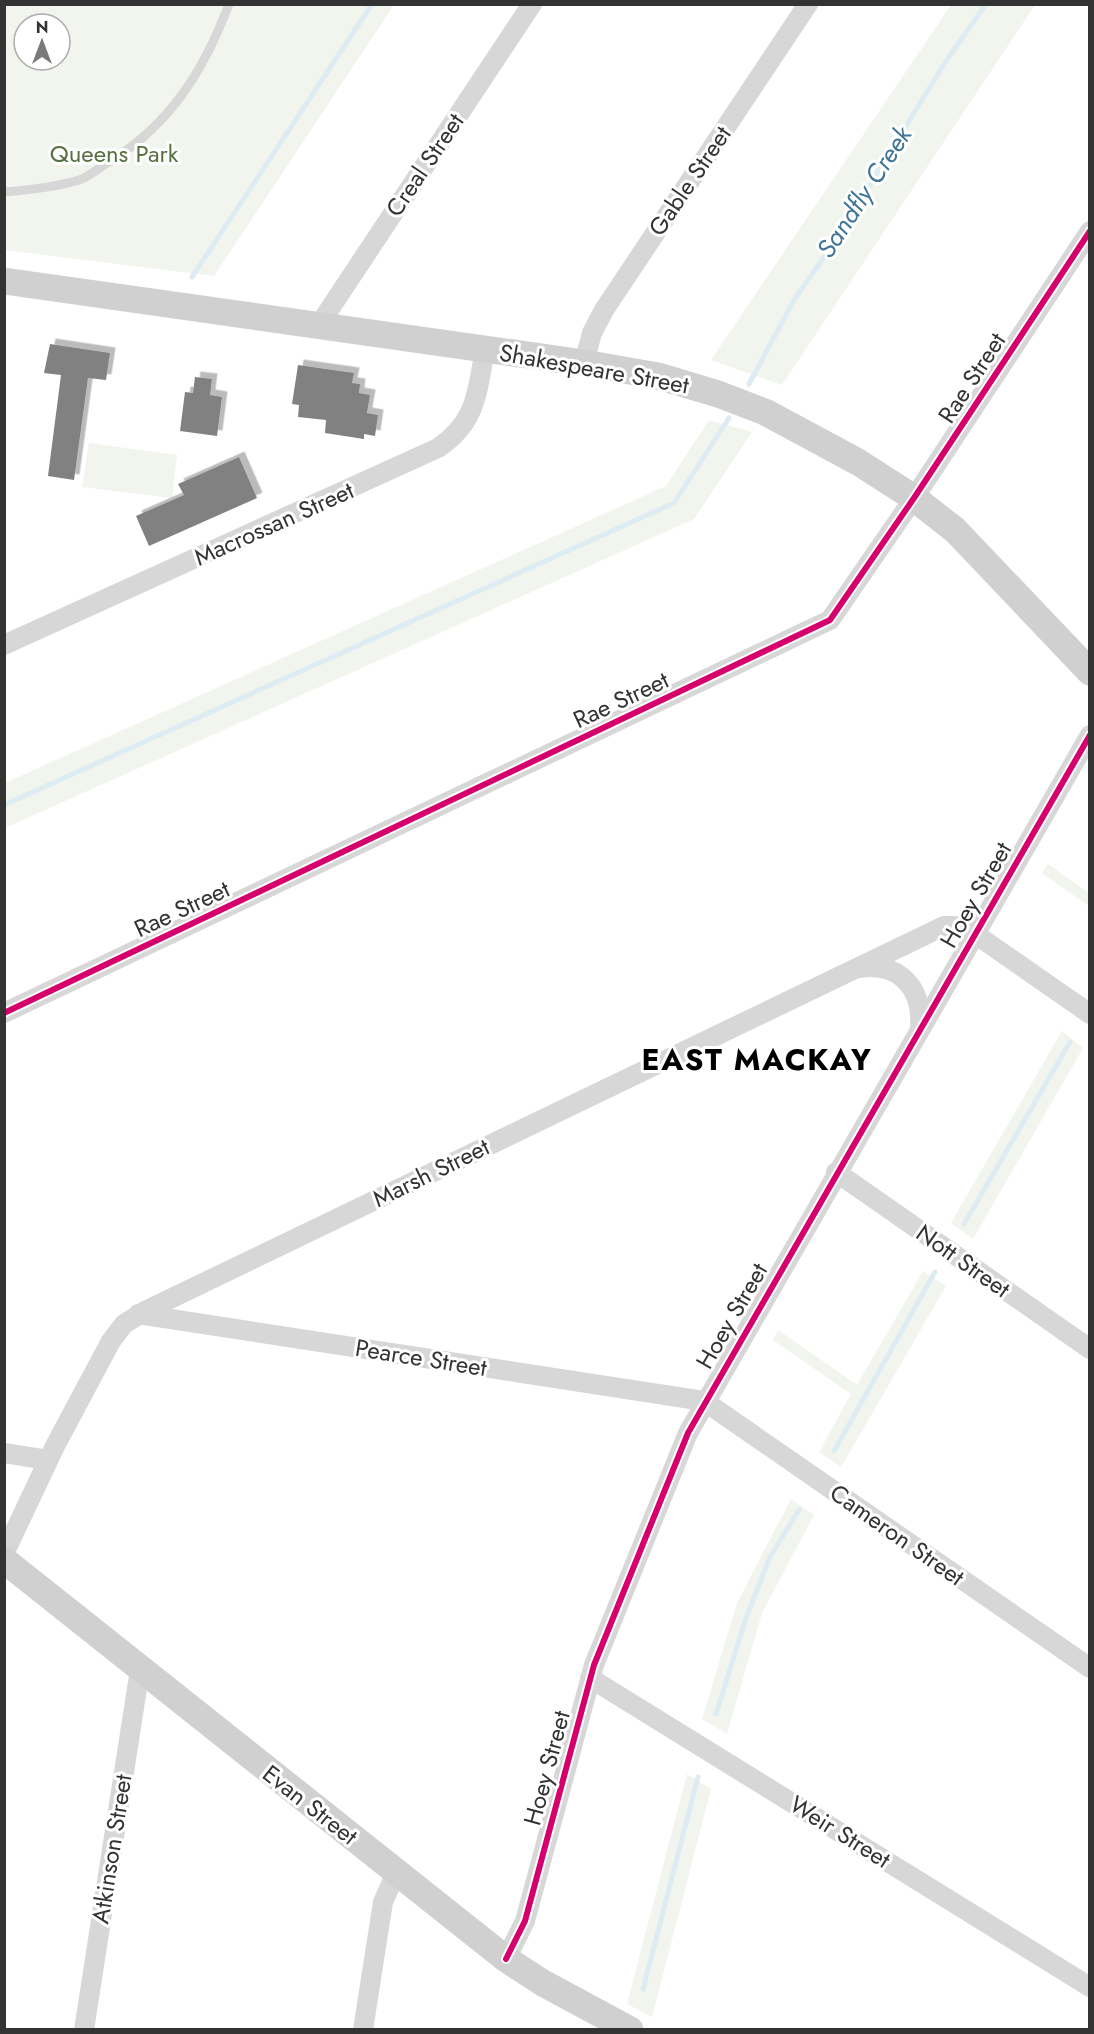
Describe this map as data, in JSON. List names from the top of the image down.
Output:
{
  "streets": {
    "street": [
      "Creal Street",
      "Gable Street",
      "Shakespeare Street",
      "Rae Street",
      "Macrossan Street",
      "Hoey Street",
      "Marsh Street",
      "Nott Street",
      "Pearce Street",
      "Cameron Street",
      "Evan Street",
      "Weir Street",
      "Atkinson Street"
    ]
  },
  "crossings": [
    ["Creal Street", "Shakespeare Street"],
    ["Gable Street", "Shakespeare Street"],
    ["Shakespeare Street", "Rae Street"],
    ["Shakespeare Street", "Macrossan Street"],
    ["Hoey Street", "Marsh Street"],
    ["Hoey Street", "Nott Street"],
    ["Hoey Street", "Pearce Street"],
    ["Hoey Street", "Cameron Street"],
    ["Hoey Street", "Evan Street"],
    ["Hoey Street", "Weir Street"],
    ["Marsh Street", "Pearce Street"],
    ["Pearce Street", "Cameron Street"],
    ["Evan Street", "Atkinson Street"]
  ],
  "districts": ["EAST MACKAY"],
  "water": ["Sandfly Creek"],
  "parks": ["Queens Park"],
  "north": "top"
}
